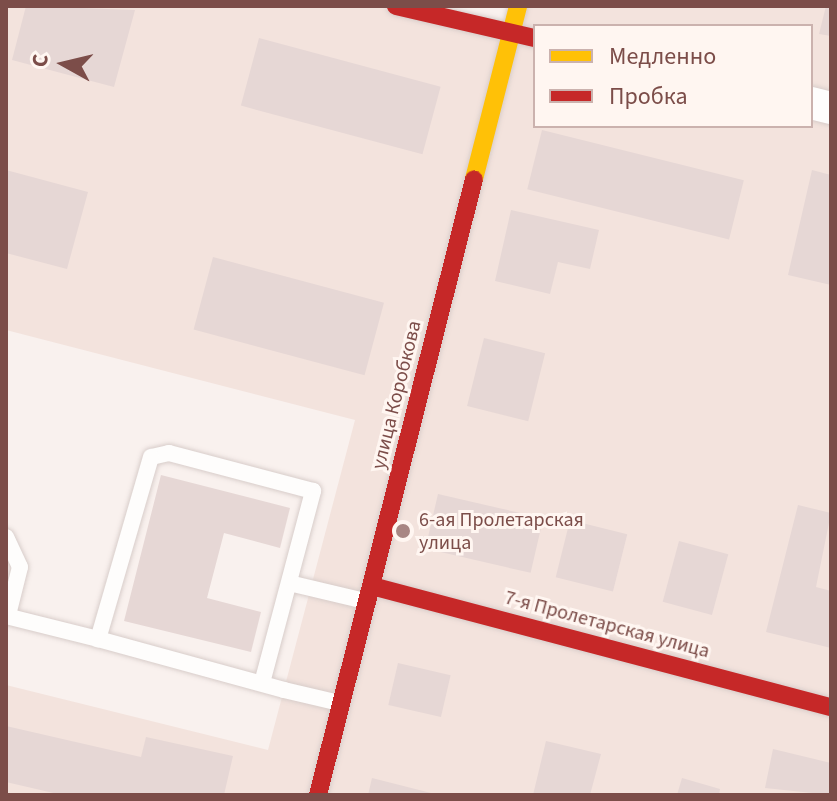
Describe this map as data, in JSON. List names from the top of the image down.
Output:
{
  "streets": {
    "street": ["улица Коробкова", "7-я Пролетарская улица"]
  },
  "crossings": [
    ["улица Коробкова", "7-я Пролетарская улица"]
  ],
  "places": ["6-ая Пролетарская улица"],
  "legend": ["Медленно", "Пробка"],
  "north": "left"
}
